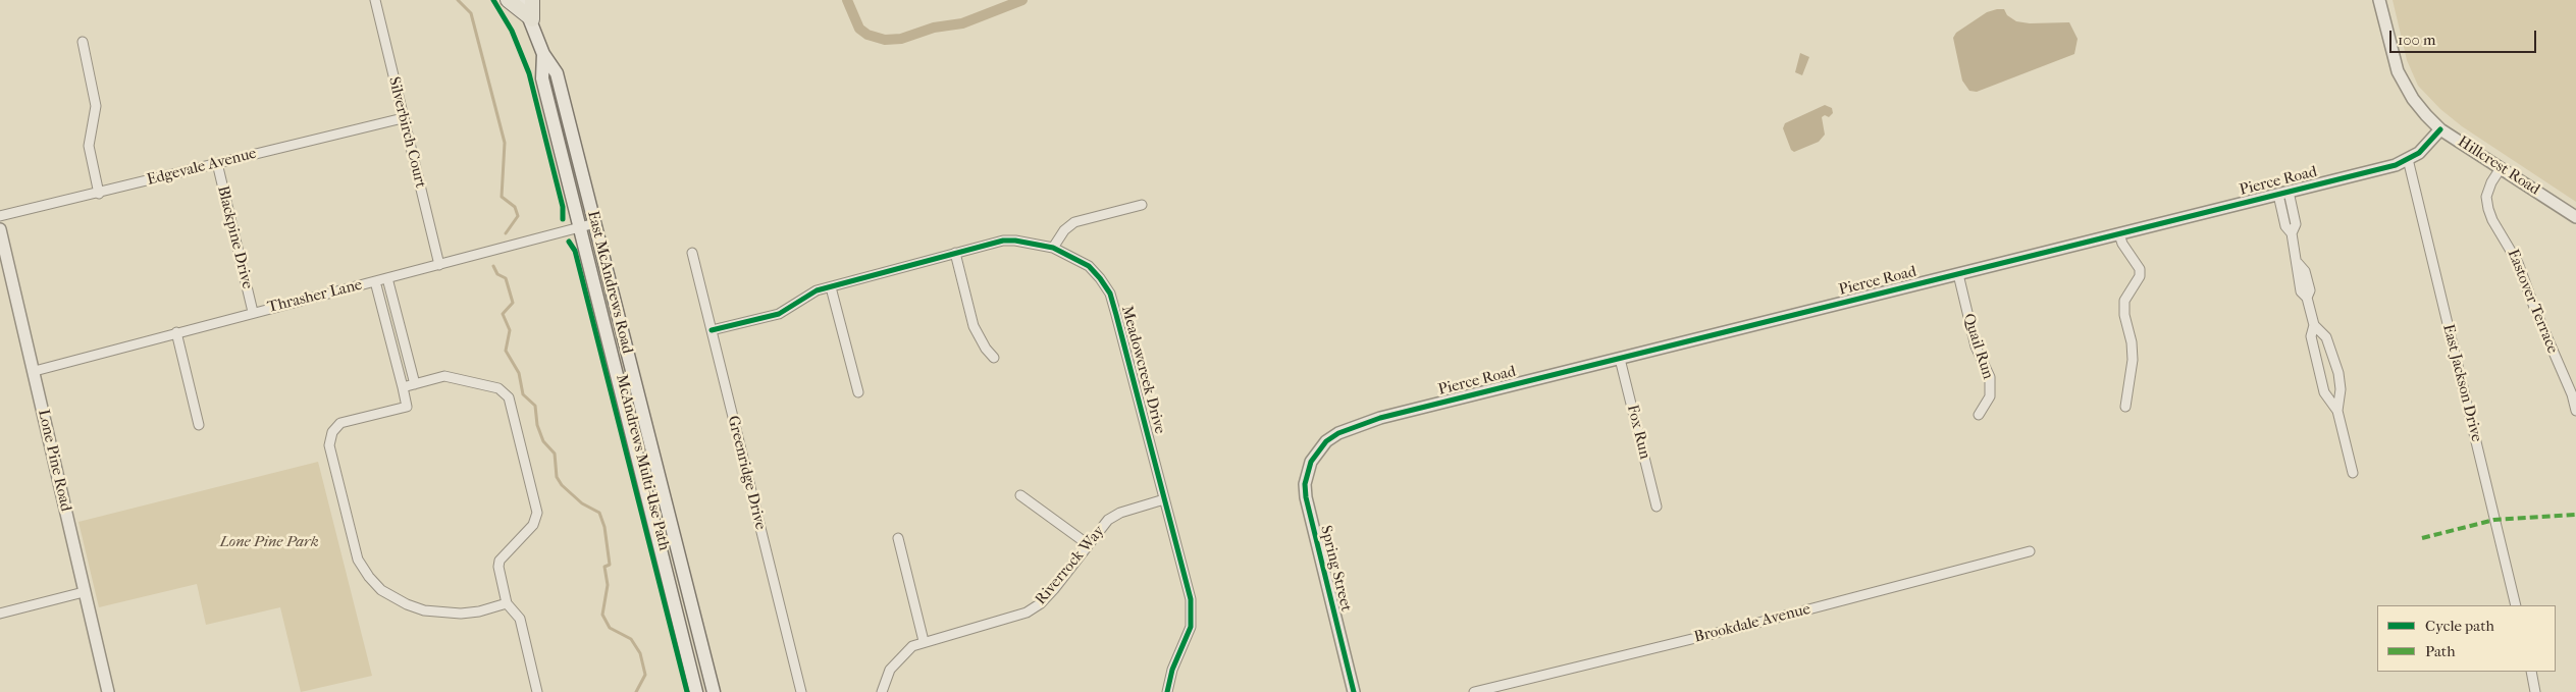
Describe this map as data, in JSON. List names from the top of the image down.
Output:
{
  "streets": {
    "main road": ["East McAndrews Road"],
    "street": [
      "Silverbirch Court",
      "Hillcrest Road",
      "Edgevale Avenue",
      "Pierce Road",
      "Blackpine Drive",
      "Thrasher Lane",
      "Eastover Terrace",
      "Quail Run",
      "Meadowcreek Drive",
      "East Jackson Drive",
      "Fox Run",
      "Lone Pine Road",
      "Greenridge Drive",
      "Riverrock Way",
      "Spring Street",
      "Brookdale Avenue"
    ],
    "cycle path": ["McAndrews Multi-Use Path"]
  },
  "crossings": [
    ["Silverbirch Court", "Edgevale Avenue"],
    ["Silverbirch Court", "Thrasher Lane"],
    ["Hillcrest Road", "Pierce Road"],
    ["Hillcrest Road", "Eastover Terrace"],
    ["Edgevale Avenue", "Blackpine Drive"],
    ["Pierce Road", "Quail Run"],
    ["Pierce Road", "East Jackson Drive"],
    ["Pierce Road", "Fox Run"],
    ["Pierce Road", "Spring Street"],
    ["Blackpine Drive", "Thrasher Lane"],
    ["East McAndrews Road", "Thrasher Lane"],
    ["Thrasher Lane", "Lone Pine Road"],
    ["Meadowcreek Drive", "Greenridge Drive"],
    ["Meadowcreek Drive", "Riverrock Way"]
  ],
  "parks": ["Lone Pine Park"],
  "legend": ["Cycle path", "Path"],
  "scale_bar": "100 m"
}
